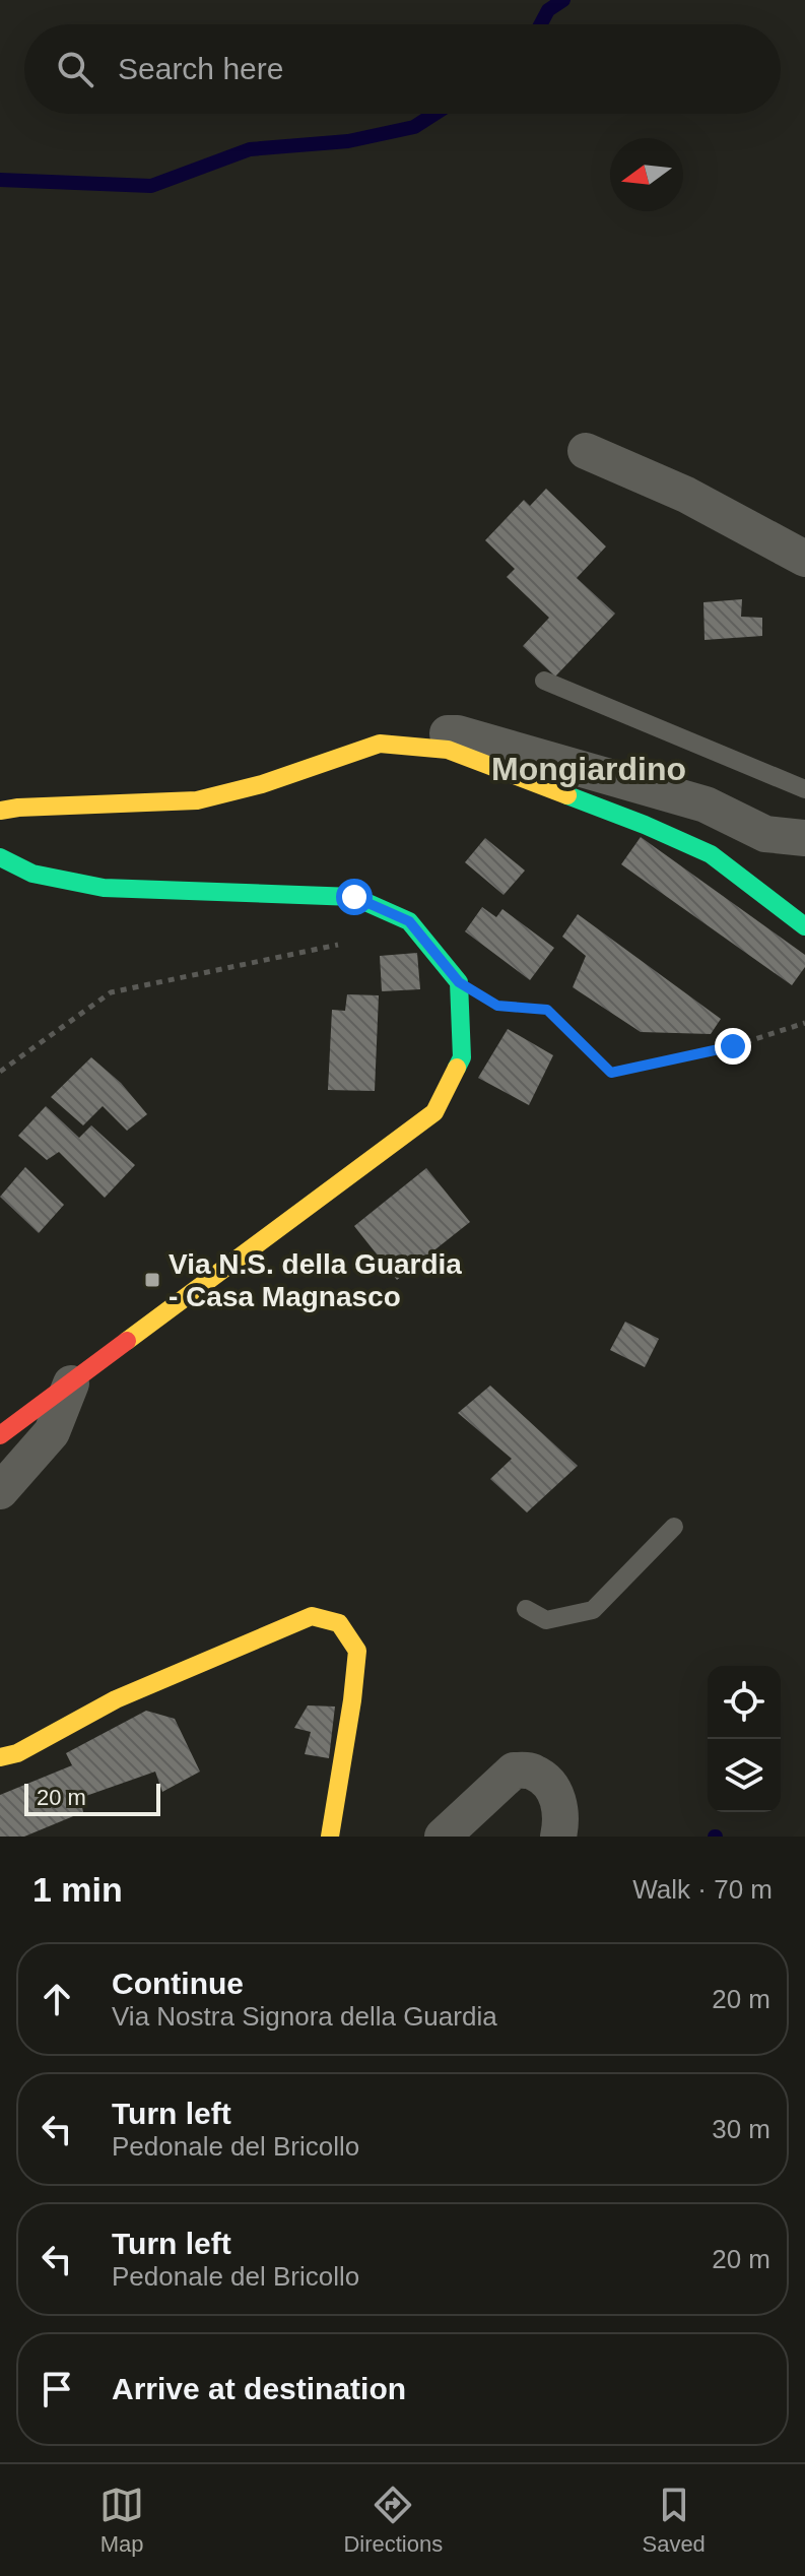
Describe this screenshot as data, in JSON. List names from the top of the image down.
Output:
{
  "districts": ["Mongiardino"],
  "places": {
    "transit": ["Via N.S. della Guardia - Casa Magnasco"]
  },
  "scale_bar": "20 m",
  "north": "left",
  "page": {
    "search": "Search here",
    "scale": "20 m",
    "heading": ["1 min", "Walk · 70 m"],
    "list": [
      ["Continue", "Via Nostra Signora della Guardia", "20 m"],
      ["Turn left", "Pedonale del Bricollo", "30 m"],
      ["Turn left", "Pedonale del Bricollo", "20 m"],
      "Arrive at destination"
    ],
    "nav": ["Map", "Directions", "Saved"]
  }
}
